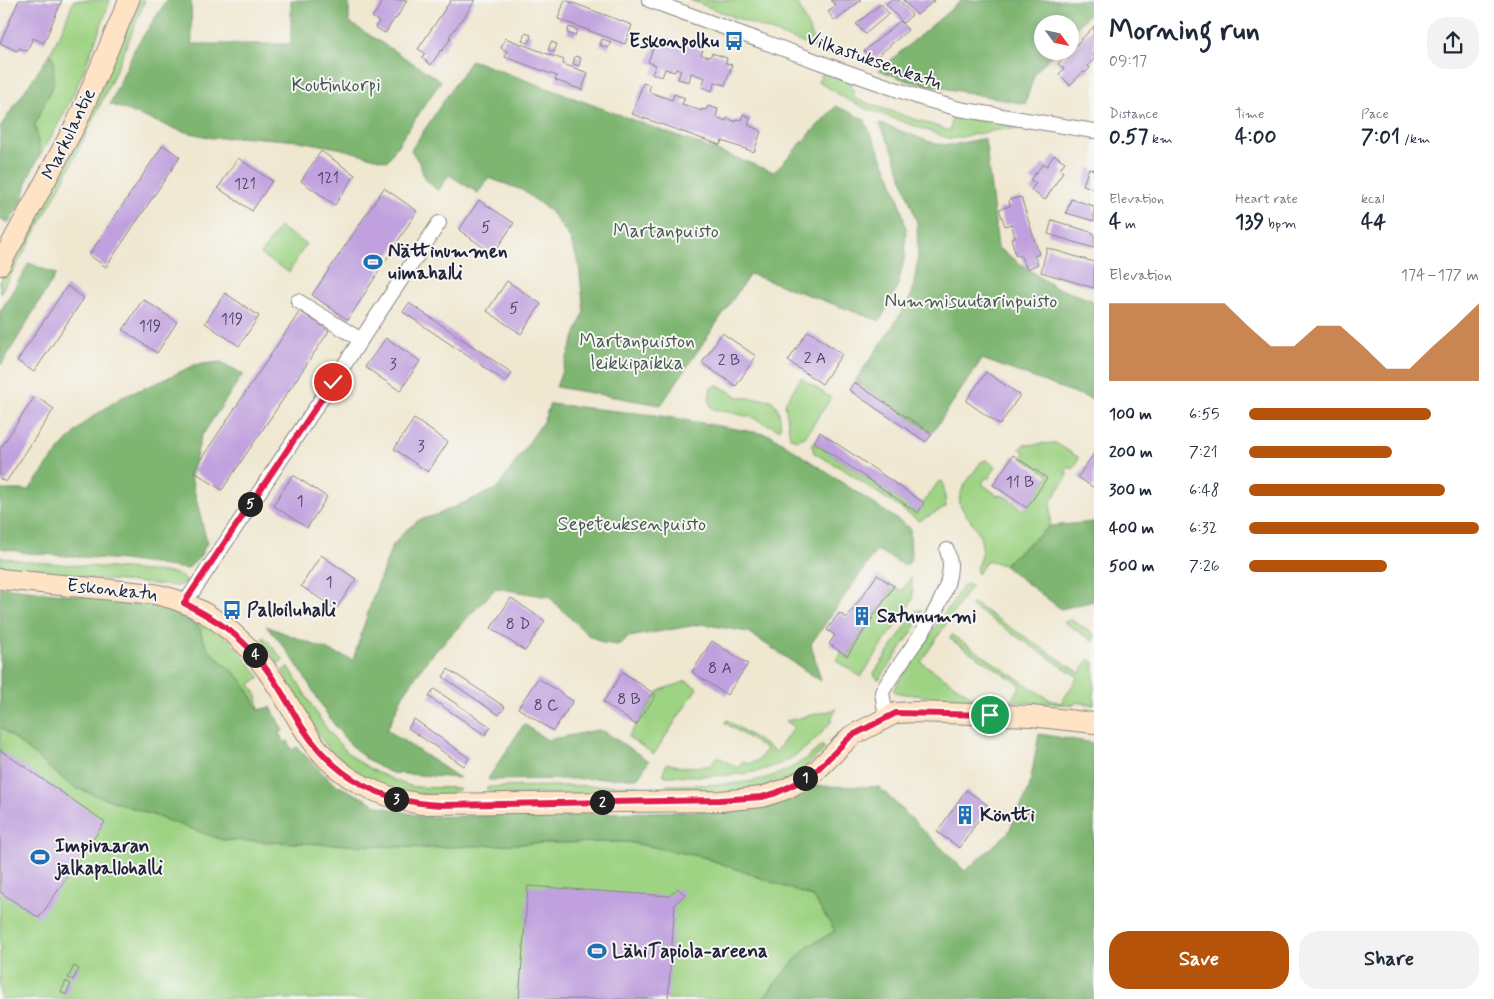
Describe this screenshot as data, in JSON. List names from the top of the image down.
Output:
{
  "streets": {
    "street": ["Vilkastuksenkatu", "Markulantie", "Eskonkatu"]
  },
  "parks": [
    "Koutinkorpi",
    "Martanpuisto",
    "Nummisuutarinpuisto",
    "Martanpuiston leikkipaikka",
    "Sepeteuksenpuisto"
  ],
  "places": {
    "bus stop": ["Eskonpolku", "Palloiluhalli"],
    "sports": ["Nättinummen uimahalli", "Impivaaran jalkapallohalli", "LähiTapiola-areena"],
    "building": ["Satunummi", "Köntti"]
  },
  "house_numbers": [
    "121",
    "121",
    "5",
    "5",
    "119",
    "119",
    "2 A",
    "2 B",
    "3",
    "3",
    "11 B",
    "1",
    "1",
    "8 D",
    "8 A",
    "8 B",
    "8 C"
  ],
  "north": "bottom right",
  "page": {
    "heading": ["Morning run", "09:17"],
    "stats": [
      ["Distance", "0.57 km"],
      ["Time", "4:00"],
      ["Pace", "7:01 /km"],
      ["Elevation", "4 m"],
      ["Heart rate", "139 bpm"],
      ["kcal", "44"]
    ],
    "chart": ["Elevation", "174–177 m"],
    "list": [
      {
        "name": "100 m",
        "note": "6:55"
      },
      {
        "name": "200 m",
        "note": "7:21"
      },
      {
        "name": "300 m",
        "note": "6:48"
      },
      {
        "name": "400 m",
        "note": "6:32"
      },
      {
        "name": "500 m",
        "note": "7:26"
      }
    ],
    "pins": [
      "5",
      "4",
      "1",
      "3",
      "2"
    ],
    "buttons": ["Save", "Share"]
  }
}
